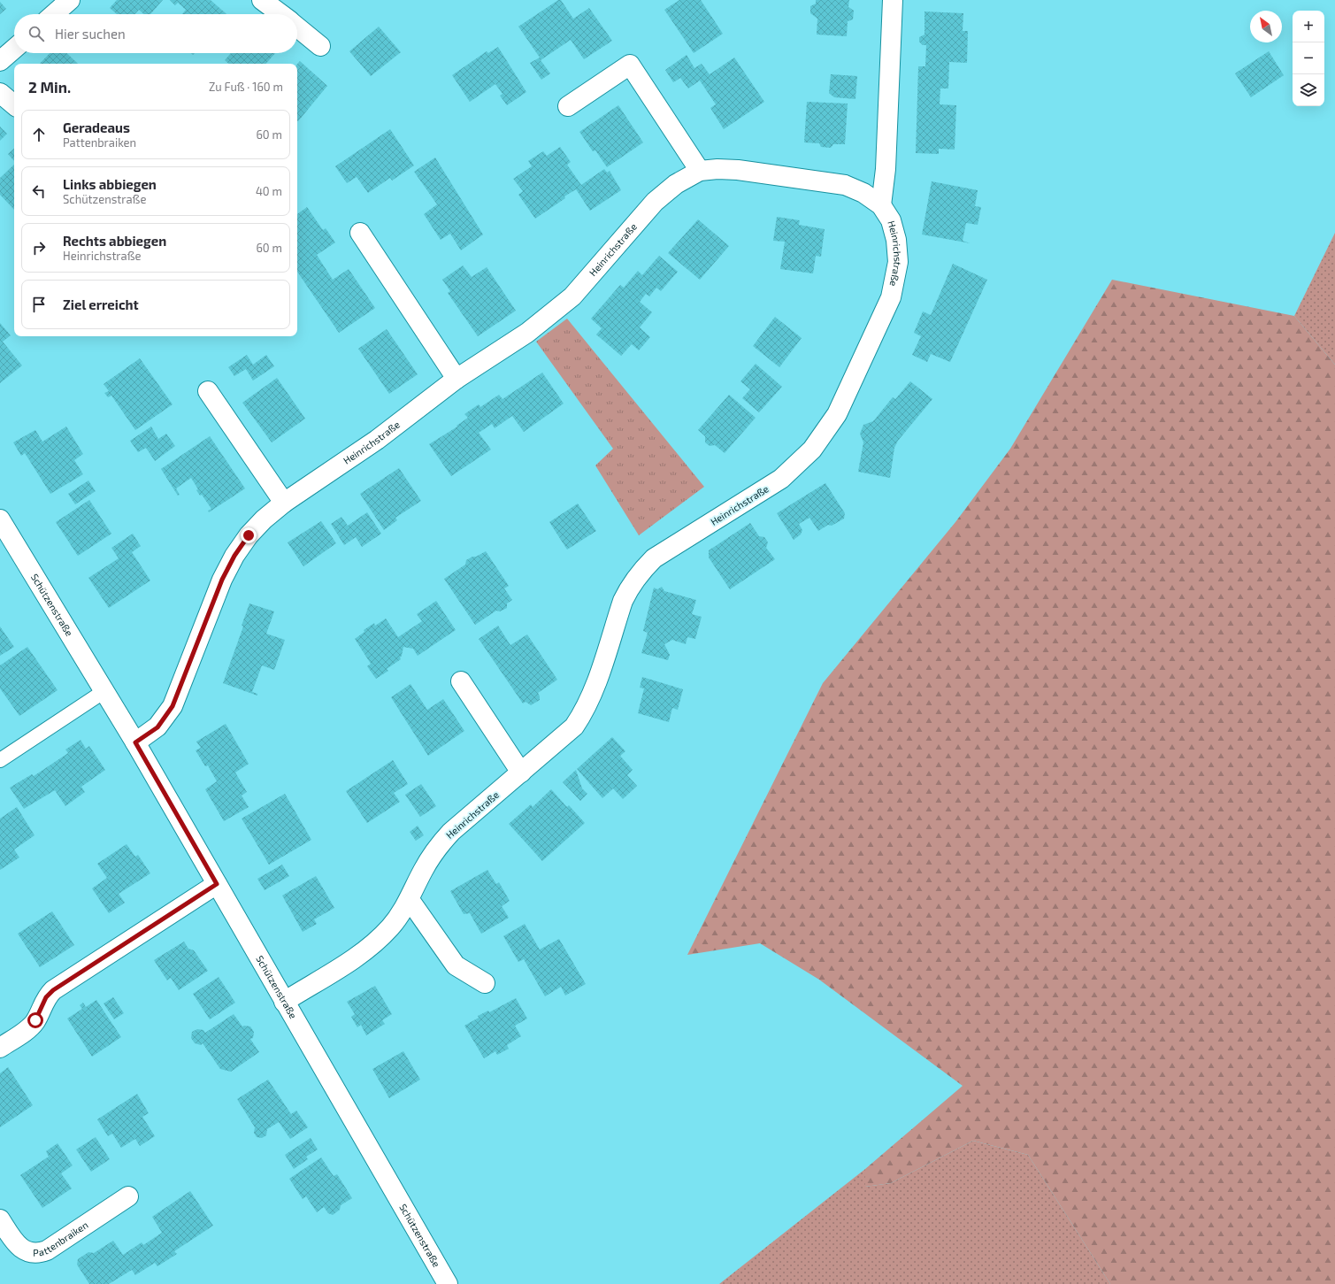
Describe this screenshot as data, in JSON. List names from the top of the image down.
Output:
{
  "streets": {
    "street": ["Heinrichstraße", "Schützenstraße", "Pattenbraiken"]
  },
  "crossings": [
    ["Heinrichstraße", "Schützenstraße"]
  ],
  "north": "top left",
  "page": {
    "map_buttons": ["+", "−"],
    "search": "Hier suchen",
    "heading": ["2 Min.", "Zu Fuß · 160 m"],
    "list": [
      ["Geradeaus", "Pattenbraiken", "60 m"],
      ["Links abbiegen", "Schützenstraße", "40 m"],
      ["Rechts abbiegen", "Heinrichstraße", "60 m"],
      "Ziel erreicht"
    ]
  }
}
